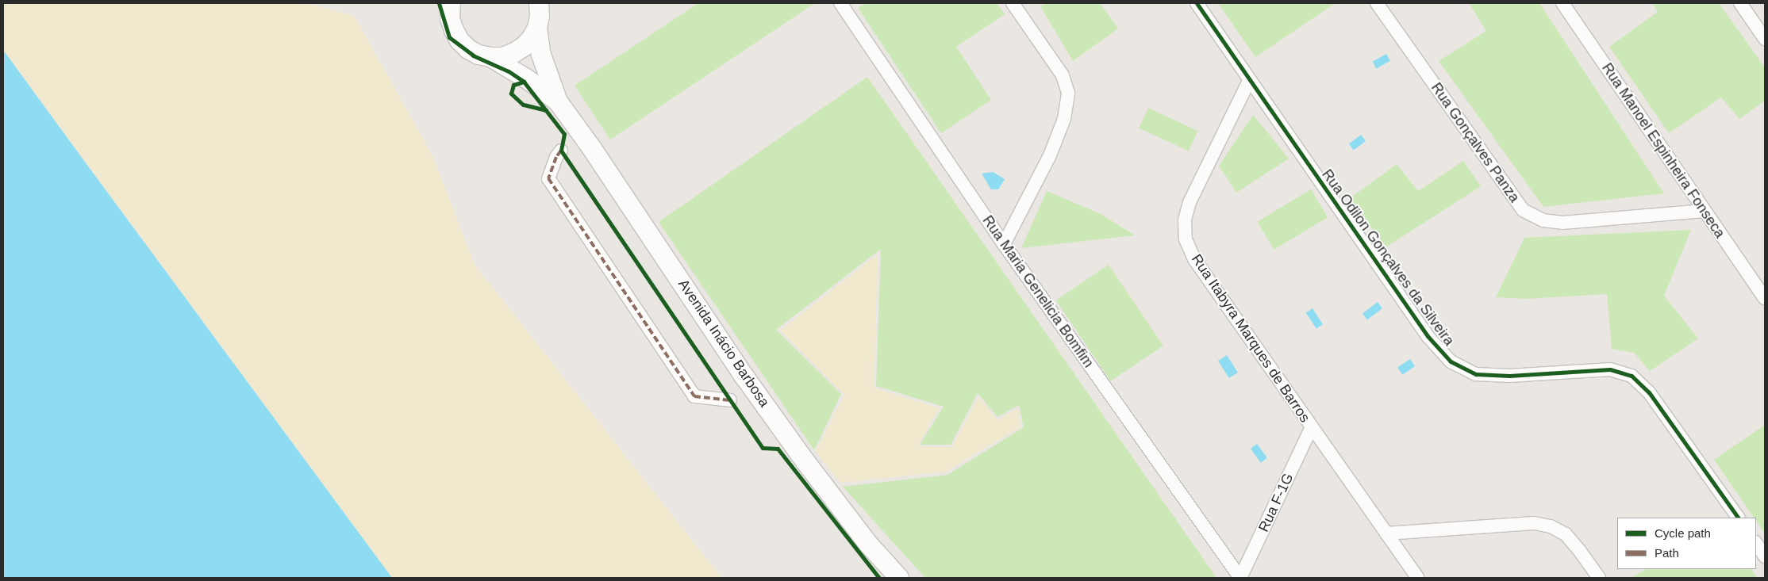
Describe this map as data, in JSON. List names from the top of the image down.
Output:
{
  "streets": {
    "main road": ["Avenida Inácio Barbosa"],
    "street": [
      "Rua Gonçalves Panza",
      "Rua Manoel Espinheira Fonseca",
      "Rua Odilon Gonçalves da Silveira",
      "Rua Maria Genelicia Bomfim",
      "Rua Itabyra Marques de Barros",
      "Rua F-1G"
    ]
  },
  "crossings": [
    ["Rua Gonçalves Panza", "Rua Manoel Espinheira Fonseca"],
    ["Rua Odilon Gonçalves da Silveira", "Rua Itabyra Marques de Barros"],
    ["Rua Maria Genelicia Bomfim", "Rua F-1G"],
    ["Rua Itabyra Marques de Barros", "Rua F-1G"]
  ],
  "legend": ["Cycle path", "Path"]
}
